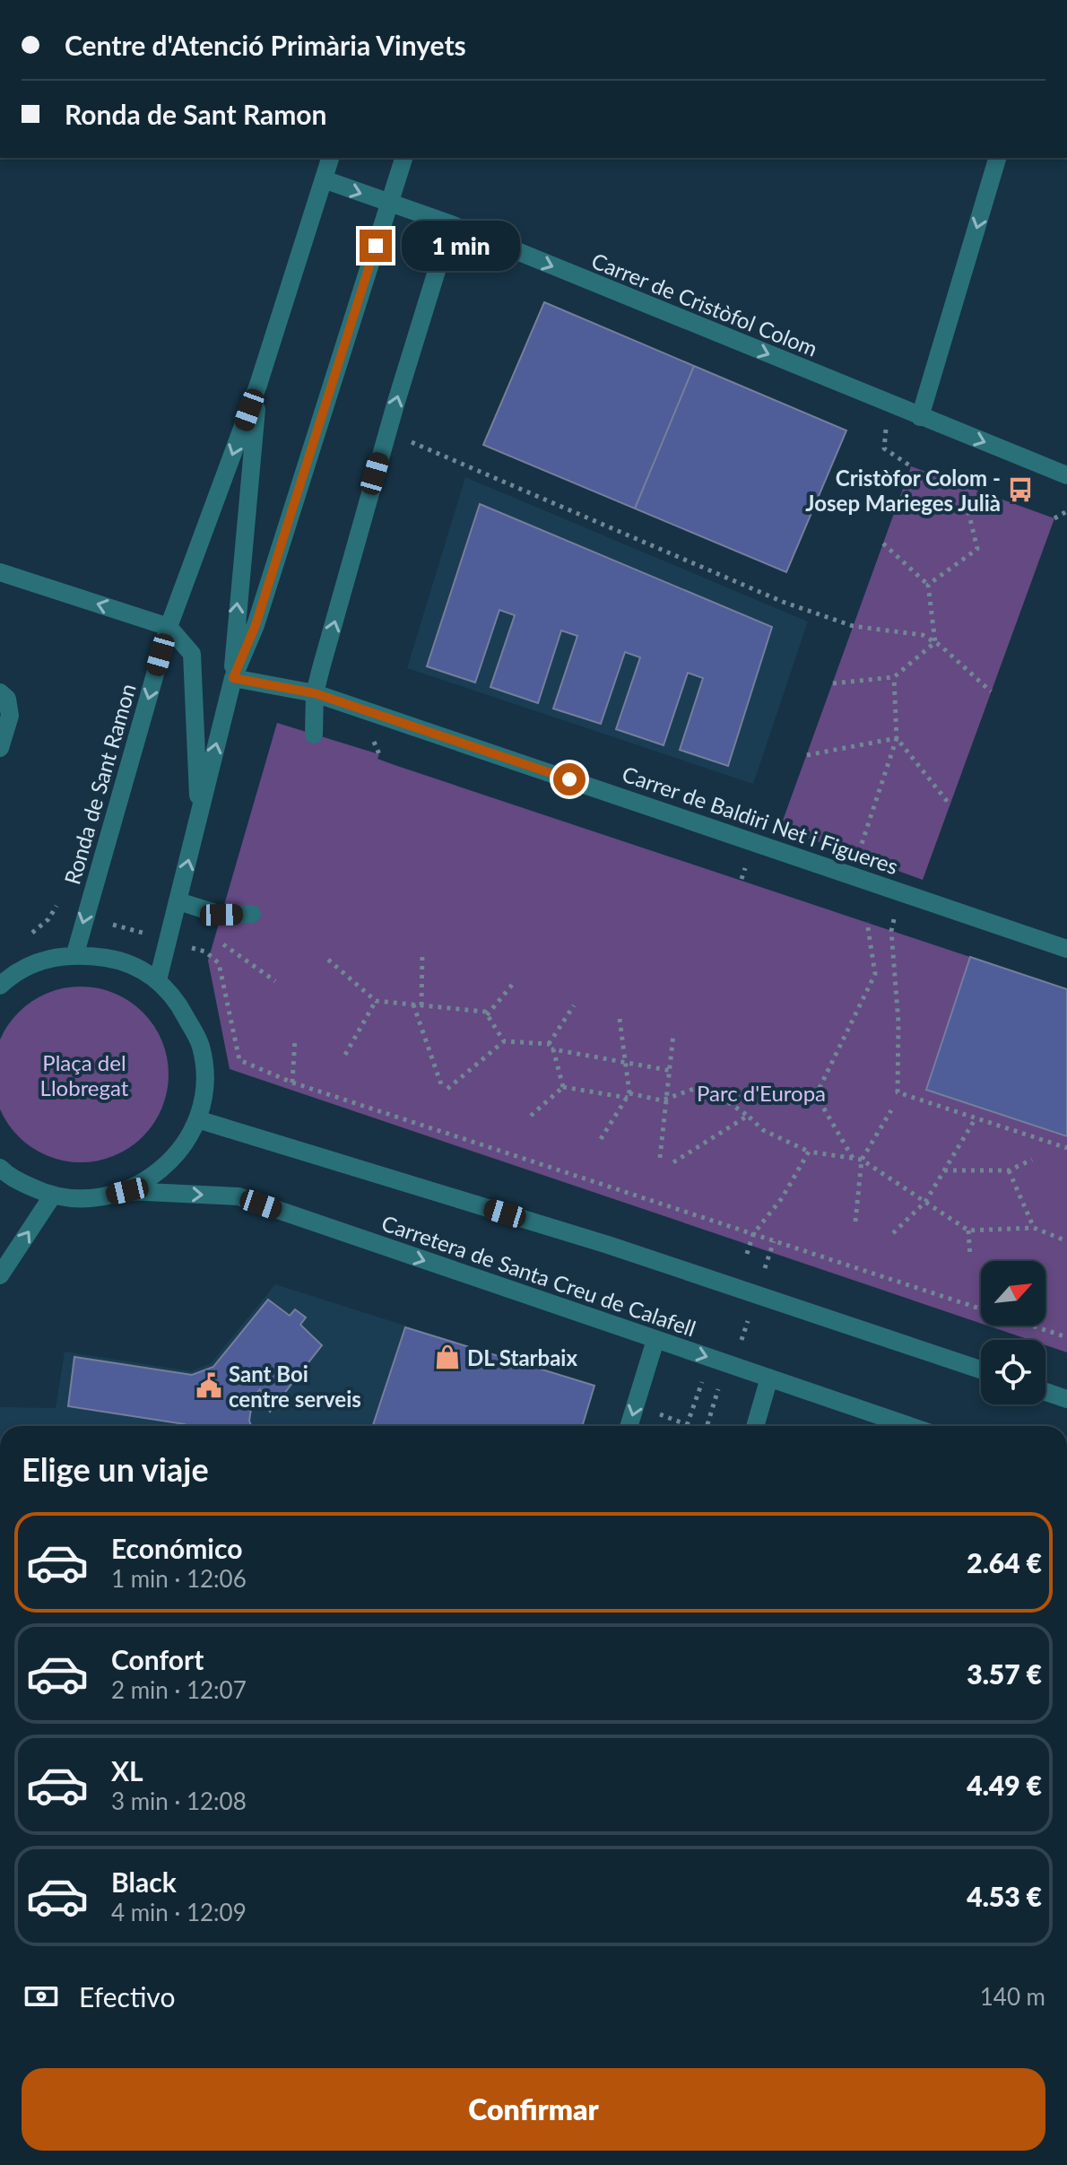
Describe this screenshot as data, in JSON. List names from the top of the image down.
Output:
{
  "streets": {
    "street": [
      "Carrer de Cristòfol Colom",
      "Ronda de Sant Ramon",
      "Carrer de Baldiri Net i Figueres",
      "Carretera de Santa Creu de Calafell"
    ]
  },
  "crossings": [
    ["Carrer de Cristòfol Colom", "Ronda de Sant Ramon"],
    ["Ronda de Sant Ramon", "Carrer de Baldiri Net i Figueres"]
  ],
  "one_way": ["Carrer de Cristòfol Colom"],
  "parks": ["Plaça del Llobregat", "Parc d'Europa"],
  "places": {
    "bus stop": ["Cristòfor Colom - Josep Marieges Julià"],
    "shop": ["DL Starbaix"],
    "public building": ["Sant Boi centre serveis"]
  },
  "north": "top right",
  "page": {
    "banner": ["Centre d'Atenció Primària Vinyets", "Ronda de Sant Ramon"],
    "bubble": "1 min",
    "heading": "Elige un viaje",
    "list": [
      {
        "name": "Económico",
        "note": "1 min · 12:06",
        "value": "2.64 €"
      },
      {
        "name": "Confort",
        "note": "2 min · 12:07",
        "value": "3.57 €"
      },
      {
        "name": "XL",
        "note": "3 min · 12:08",
        "value": "4.49 €"
      },
      {
        "name": "Black",
        "note": "4 min · 12:09",
        "value": "4.53 €"
      }
    ],
    "pay": ["Efectivo", "140 m"],
    "buttons": "Confirmar"
  }
}
